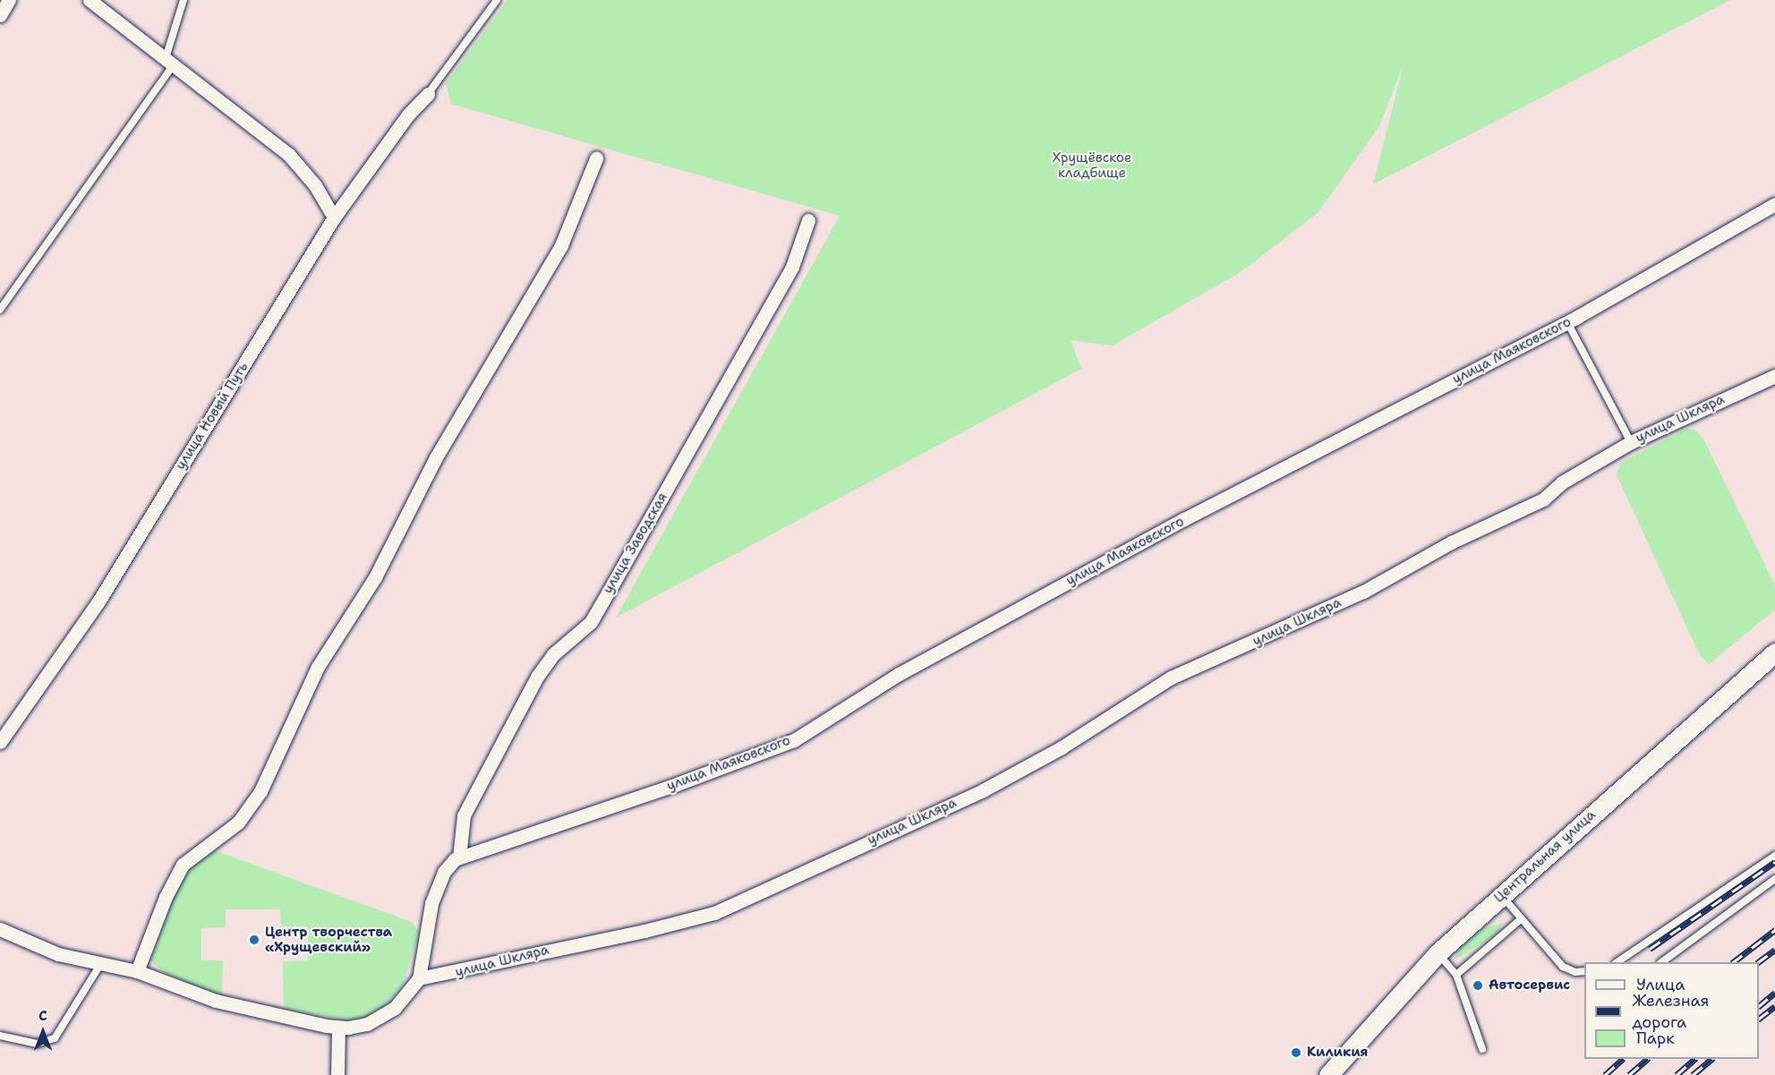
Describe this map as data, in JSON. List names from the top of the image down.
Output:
{
  "streets": {
    "main road": ["Центральная улица"],
    "street": [
      "улица Маяковского",
      "улица Новый Путь",
      "улица Шкляра",
      "улица Заводская"
    ]
  },
  "crossings": [
    ["улица Маяковского", "улица Заводская"]
  ],
  "parks": ["Хрущёвское кладбище"],
  "places": ["Центр творчества «Хрущевский»", "Автосервис", "Киликия"],
  "legend": ["Улица", "Железная дорога", "Парк"],
  "north": "top"
}
